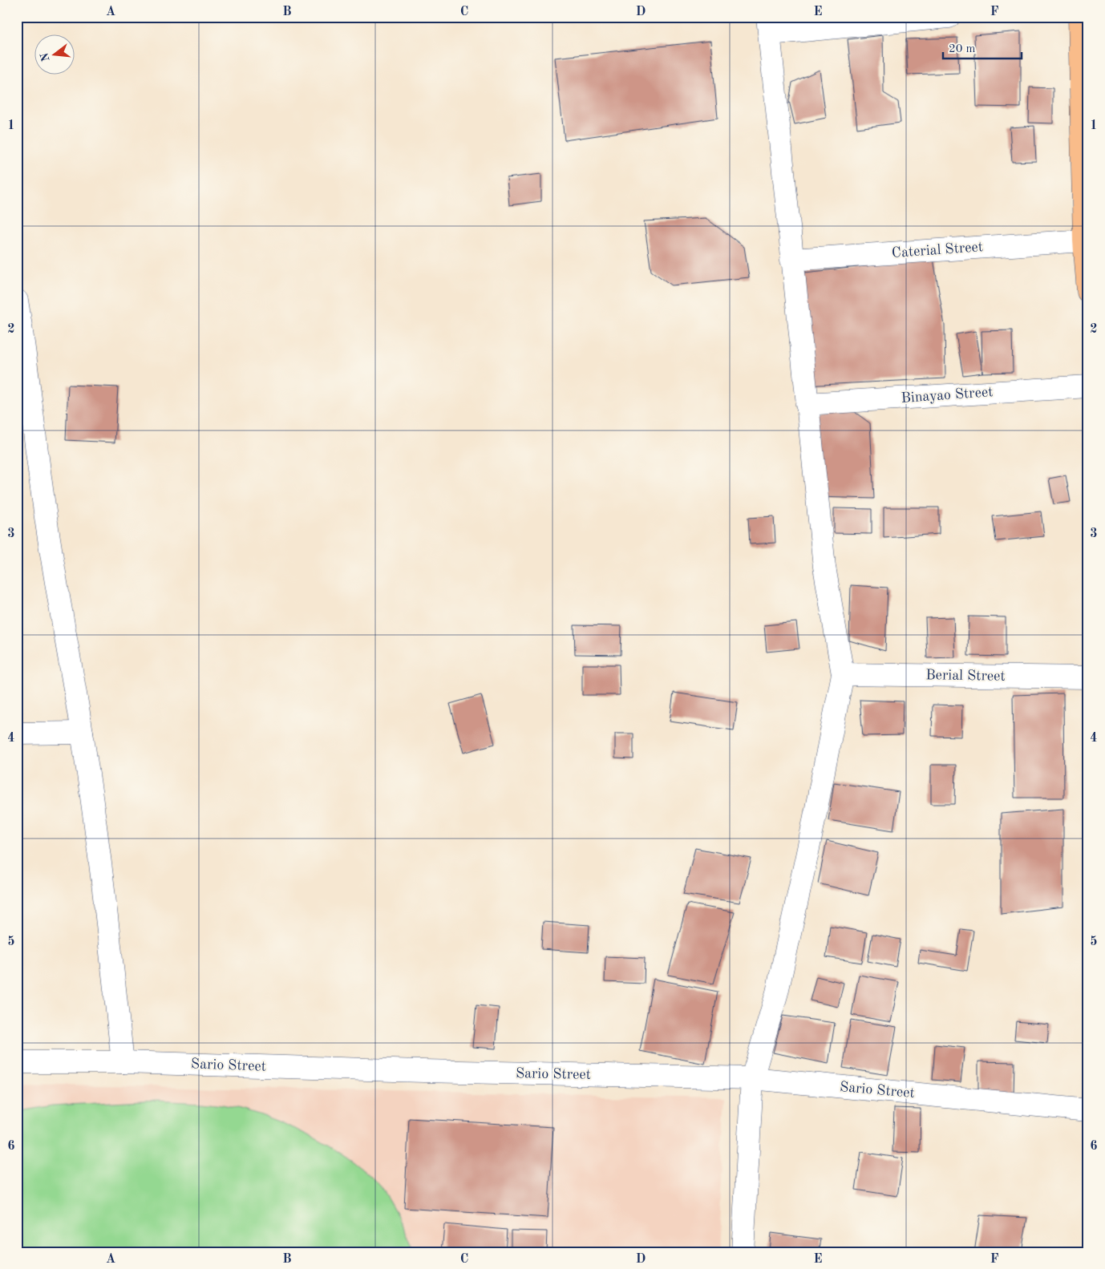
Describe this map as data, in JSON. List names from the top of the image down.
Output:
{
  "streets": {
    "street": [
      "Caterial Street",
      "Binayao Street",
      "Berial Street",
      "Sario Street"
    ]
  },
  "scale_bar": "20 m",
  "north": "left",
  "grid": {
    "columns": [
      "A",
      "B",
      "C",
      "D",
      "E",
      "F"
    ],
    "rows": [
      "1",
      "2",
      "3",
      "4",
      "5",
      "6"
    ]
  }
}
